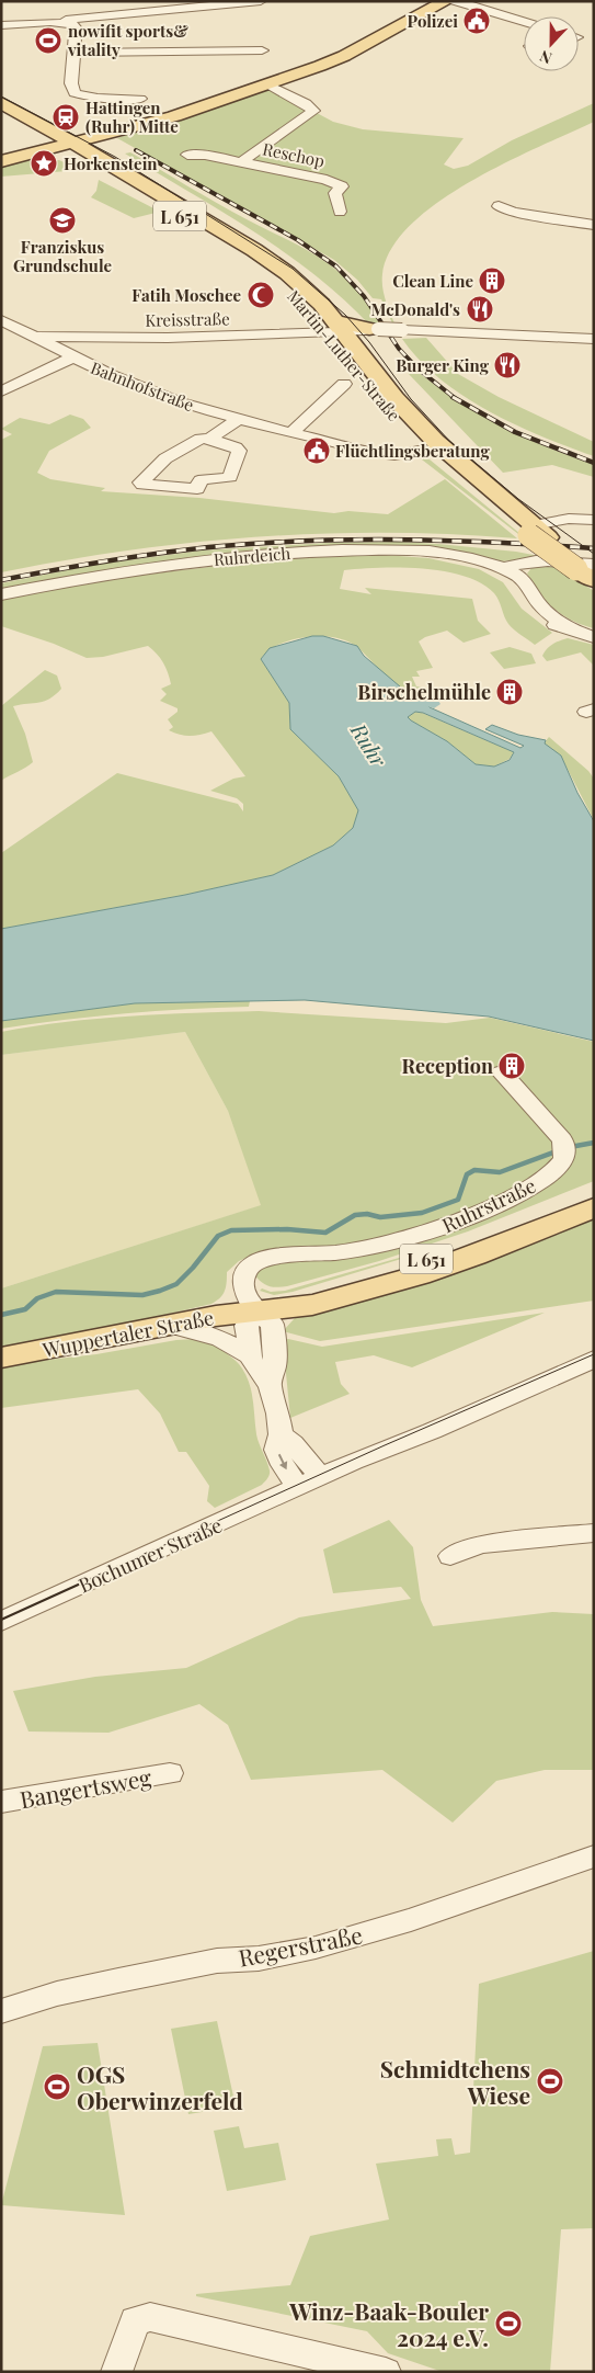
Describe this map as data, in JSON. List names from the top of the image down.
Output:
{
  "streets": {
    "main road": ["L 651", "Martin-Luther-Straße", "Wuppertaler Straße"],
    "street": [
      "Reschop",
      "Kreisstraße",
      "Bahnhofstraße",
      "Ruhrdeich",
      "Ruhrstraße",
      "Bochumer Straße",
      "Bangertsweg",
      "Regerstraße"
    ]
  },
  "crossings": [
    ["L 651", "Martin-Luther-Straße"],
    ["L 651", "Ruhrstraße"],
    ["L 651", "Wuppertaler Straße"],
    ["Kreisstraße", "Martin-Luther-Straße"],
    ["Kreisstraße", "Bahnhofstraße"],
    ["Martin-Luther-Straße", "Bahnhofstraße"],
    ["Ruhrstraße", "Wuppertaler Straße"]
  ],
  "water": ["Ruhr"],
  "places": {
    "public building": ["Polizei", "Flüchtlingsberatung"],
    "sports": [
      "nowifit sports& vitality",
      "Schmidtchens Wiese",
      "OGS Oberwinzerfeld",
      "Winz-Baak-Bouler 2024 e.V."
    ],
    "station": ["Hattingen (Ruhr) Mitte"],
    "place": ["Horkenstein"],
    "school or university": ["Franziskus Grundschule"],
    "building": ["Clean Line", "Birschelmühle", "Reception"],
    "mosque": ["Fatih Moschee"],
    "restaurant": ["McDonald's", "Burger King"]
  },
  "north": "bottom"
}
